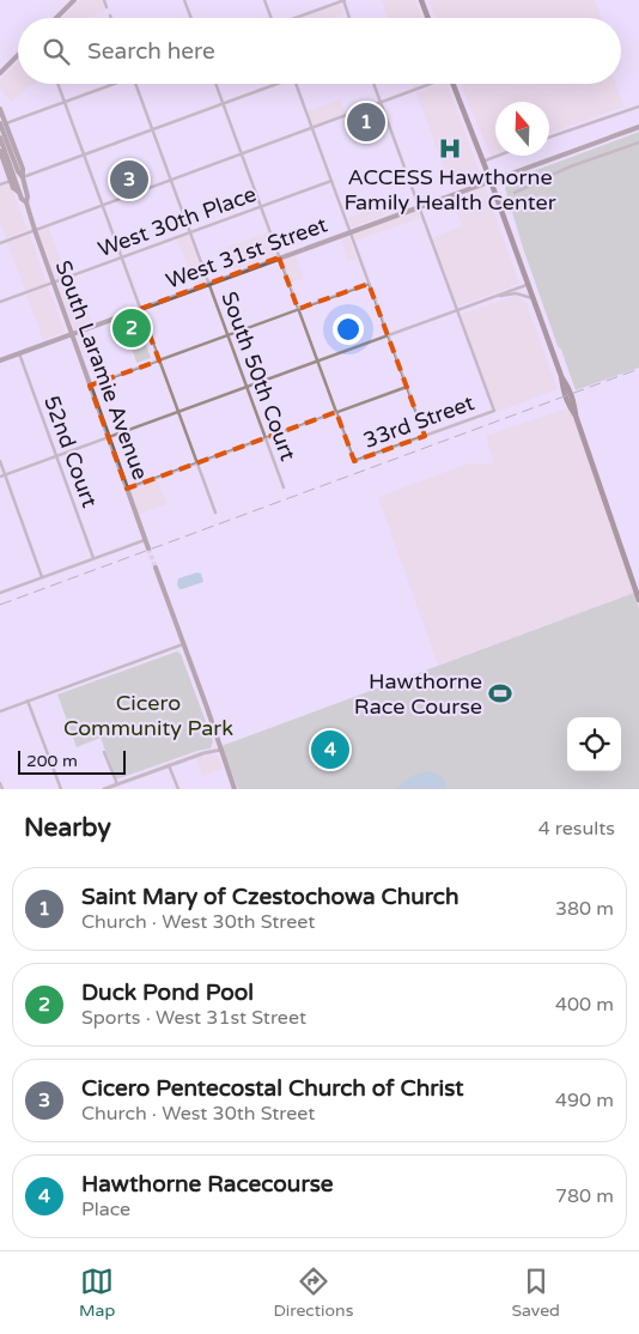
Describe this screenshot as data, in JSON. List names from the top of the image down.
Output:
{
  "streets": {
    "main road": ["West 31st Street", "South Laramie Avenue"],
    "street": [
      "West 30th Place",
      "South 50th Court",
      "33rd Street",
      "52nd Court"
    ]
  },
  "crossings": [
    ["West 30th Place", "South Laramie Avenue"],
    ["West 30th Place", "South 50th Court"],
    ["West 31st Street", "South Laramie Avenue"],
    ["West 31st Street", "South 50th Court"],
    ["West 31st Street", "52nd Court"]
  ],
  "parks": ["Cicero Community Park"],
  "places": {
    "hospital": ["ACCESS Hawthorne Family Health Center"],
    "sports": ["Hawthorne Race Course"]
  },
  "scale_bar": "200 m",
  "north": "top",
  "page": {
    "search": "Search here",
    "pins": [
      "1",
      "3",
      "2",
      "4"
    ],
    "scale": "200 m",
    "heading": ["Nearby", "4 results"],
    "list": [
      {
        "mark": "1",
        "name": "Saint Mary of Czestochowa Church",
        "note": "Church · West 30th Street",
        "value": "380 m"
      },
      {
        "mark": "2",
        "name": "Duck Pond Pool",
        "note": "Sports · West 31st Street",
        "value": "400 m"
      },
      {
        "mark": "3",
        "name": "Cicero Pentecostal Church of Christ",
        "note": "Church · West 30th Street",
        "value": "490 m"
      },
      {
        "mark": "4",
        "name": "Hawthorne Racecourse",
        "note": "Place",
        "value": "780 m"
      }
    ],
    "nav": ["Map", "Directions", "Saved"]
  }
}
